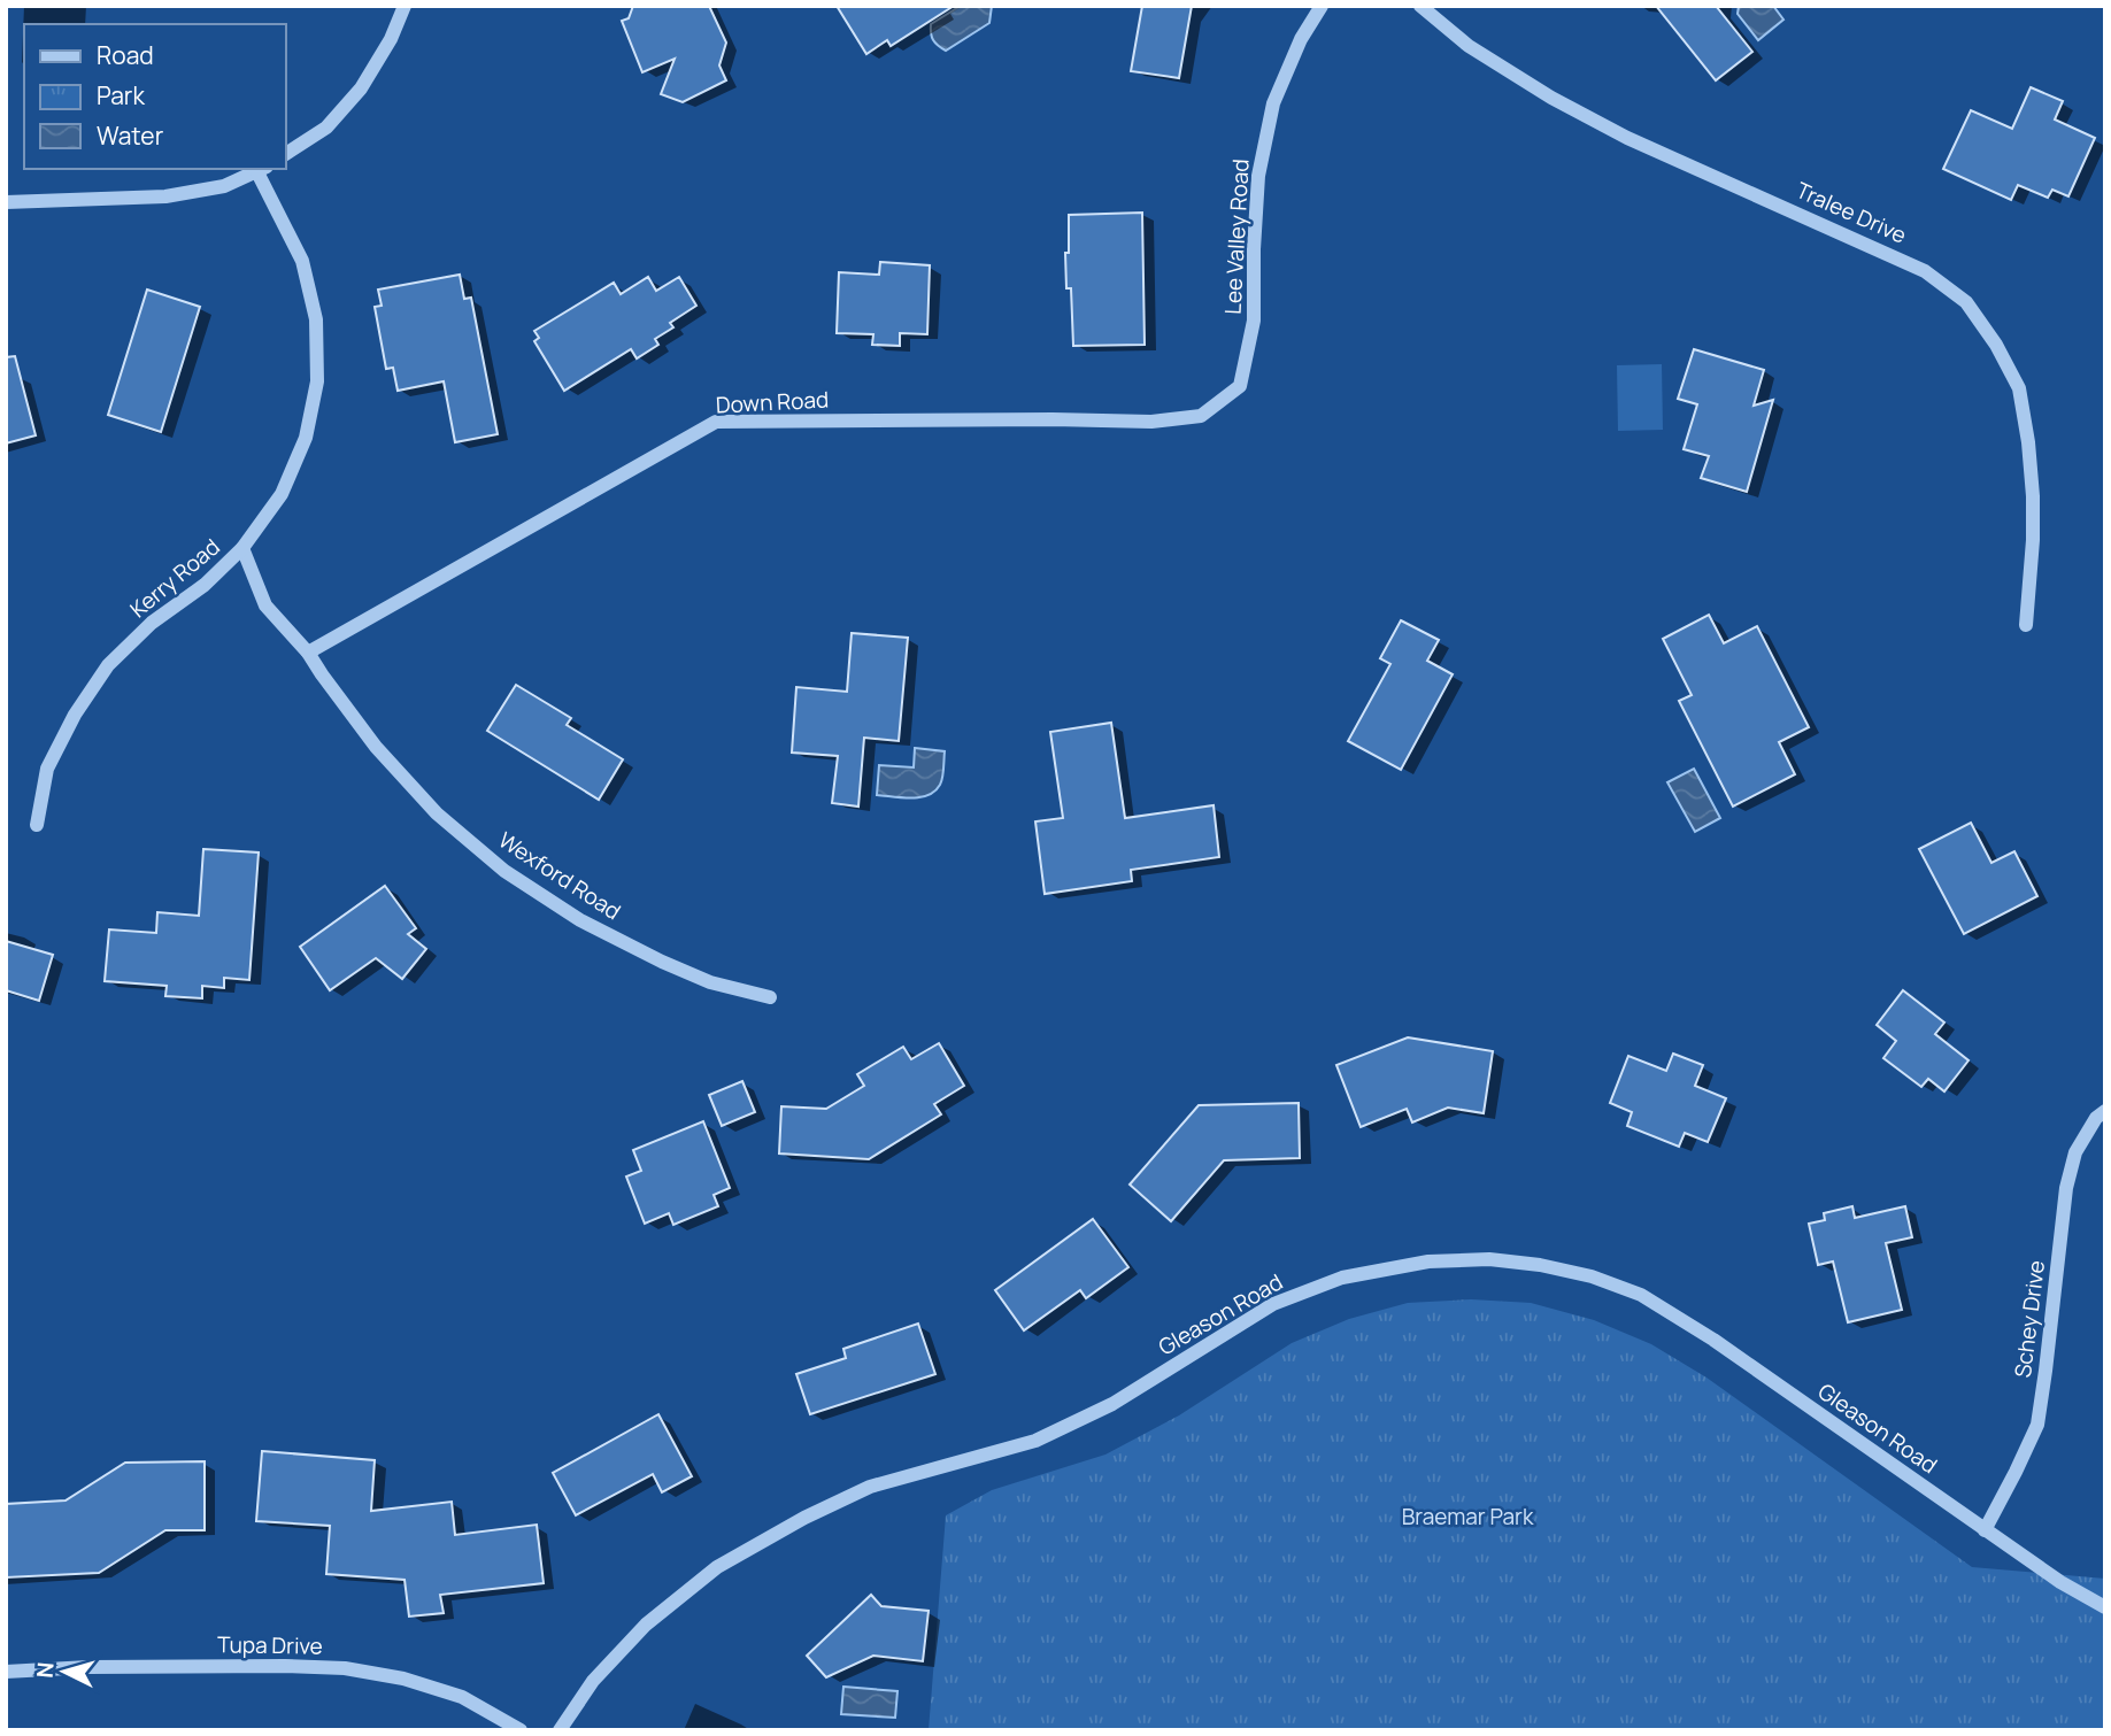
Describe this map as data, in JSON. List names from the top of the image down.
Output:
{
  "streets": {
    "street": [
      "Tralee Drive",
      "Lee Valley Road",
      "Down Road",
      "Kerry Road",
      "Wexford Road",
      "Gleason Road",
      "Schey Drive",
      "Tupa Drive"
    ]
  },
  "crossings": [
    ["Lee Valley Road", "Down Road"],
    ["Down Road", "Wexford Road"],
    ["Kerry Road", "Wexford Road"],
    ["Gleason Road", "Schey Drive"]
  ],
  "parks": ["Braemar Park"],
  "legend": ["Road", "Park", "Water"],
  "north": "left"
}
